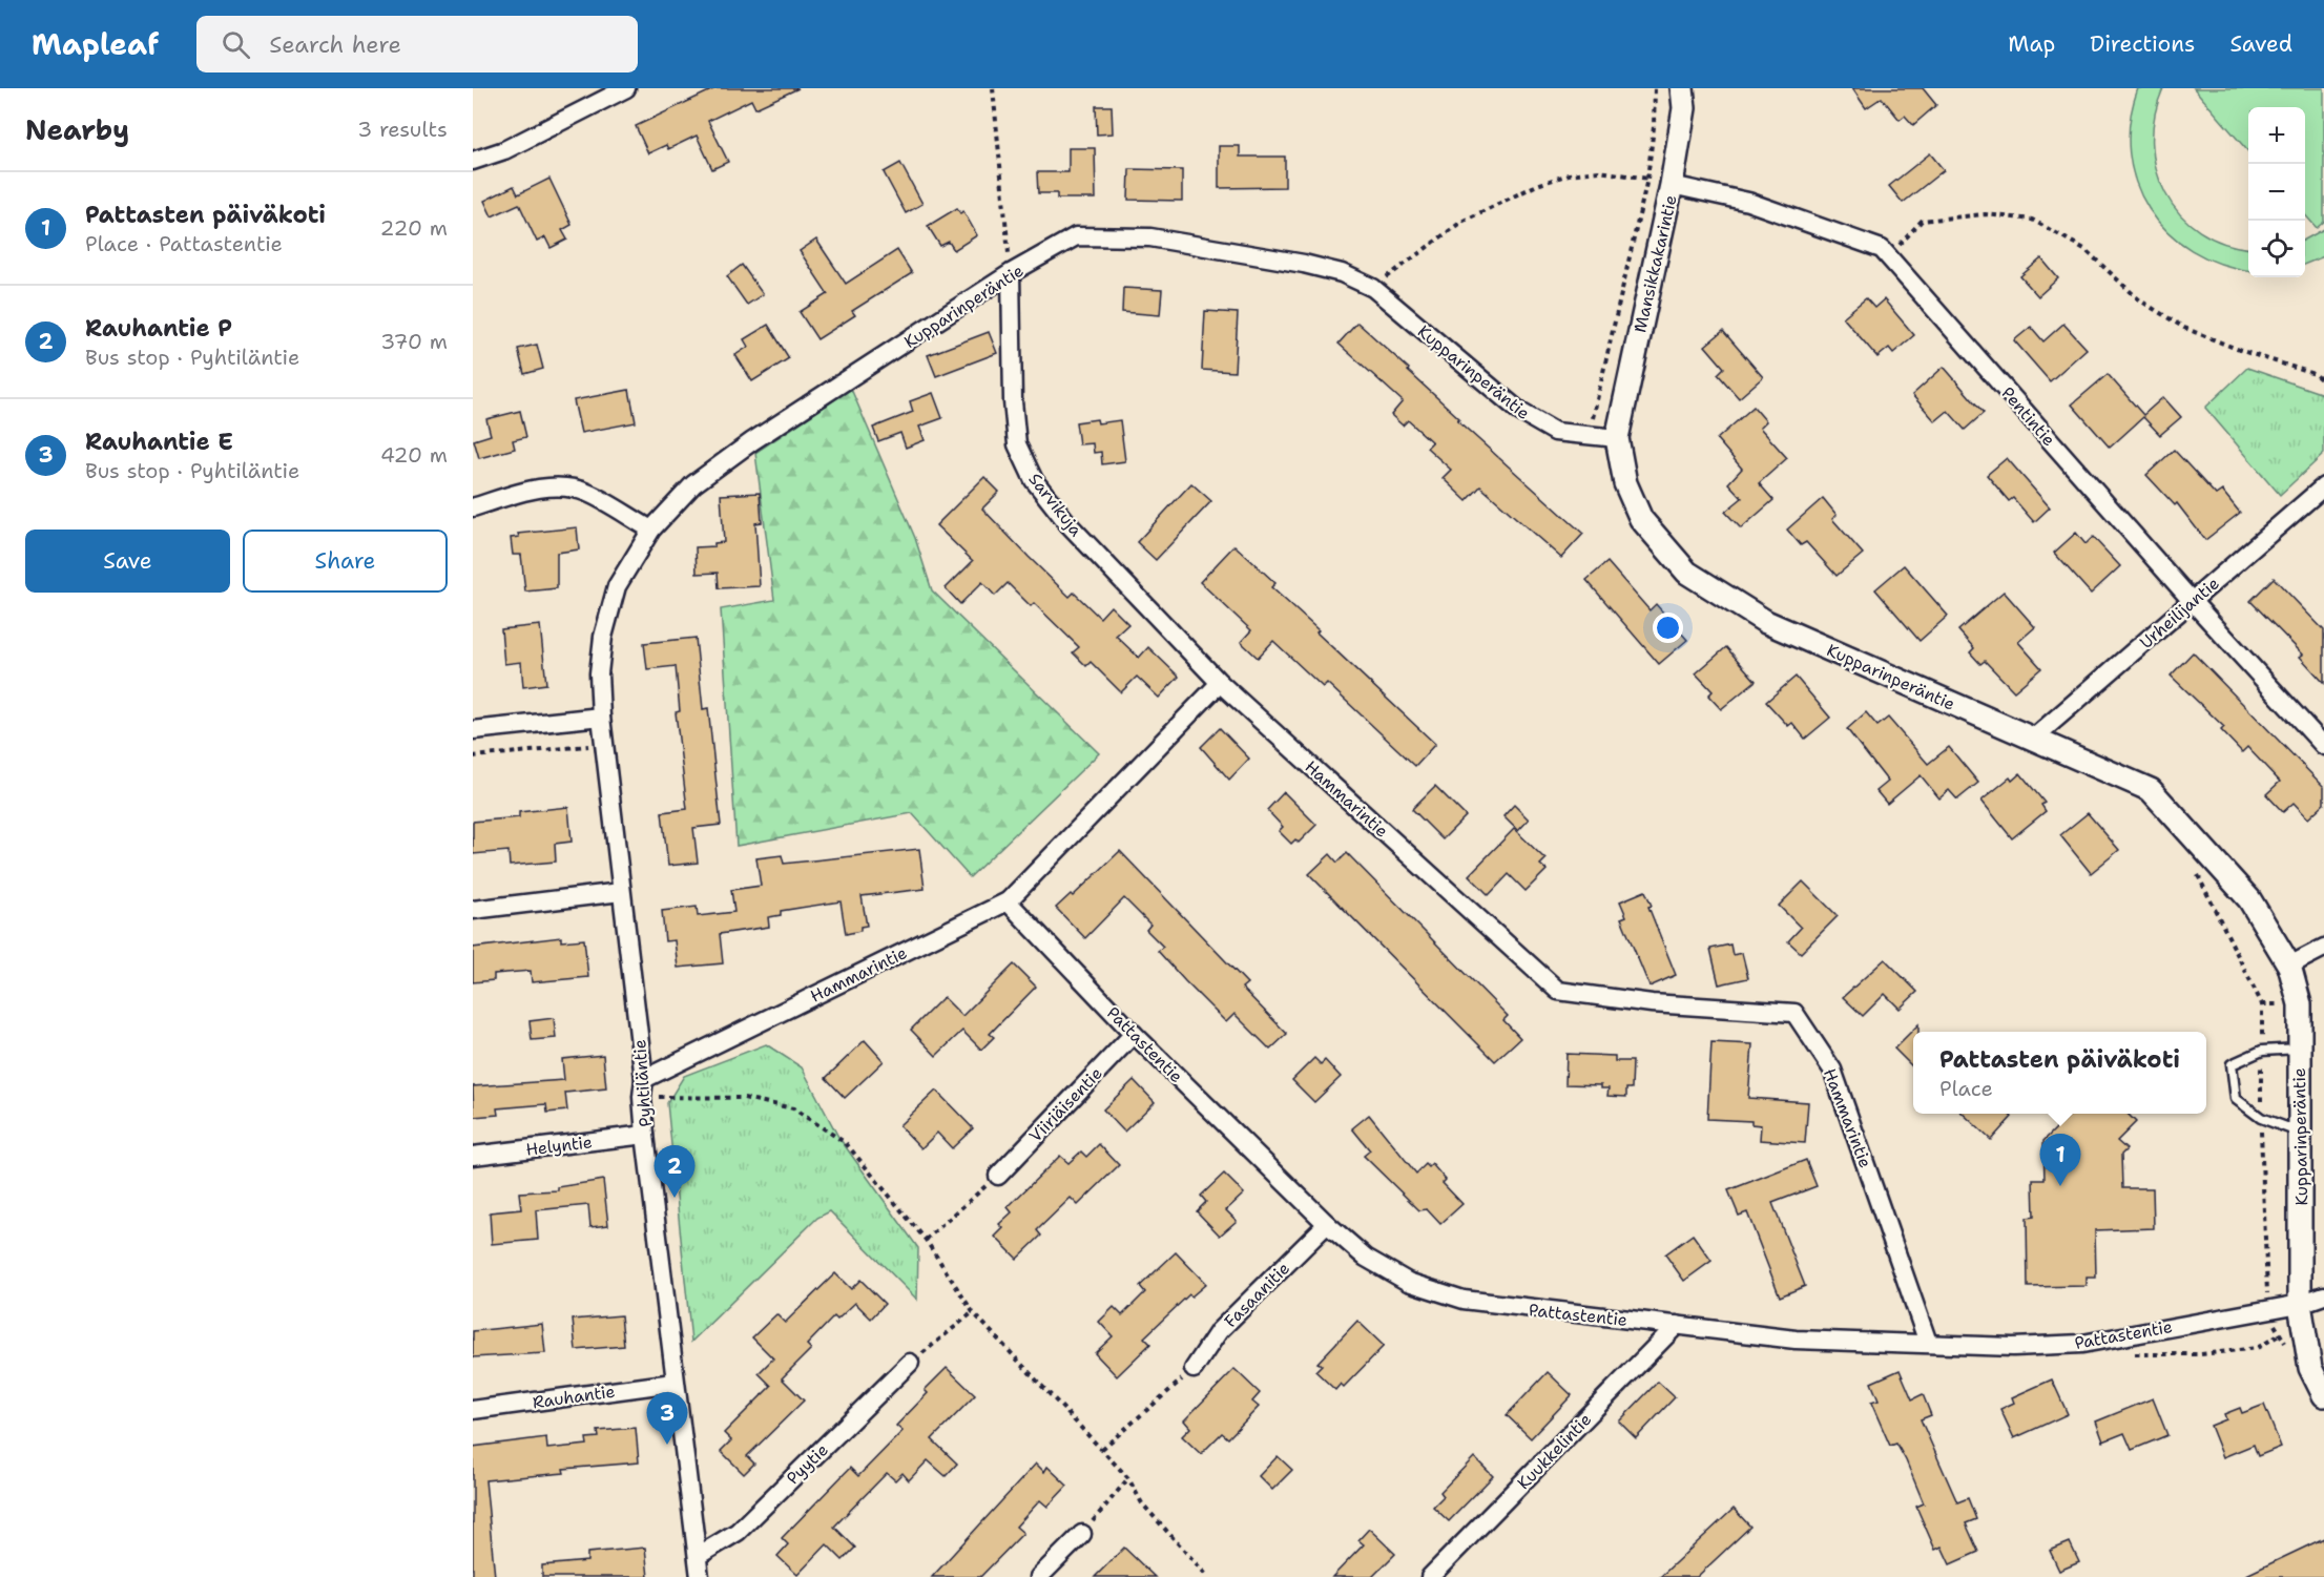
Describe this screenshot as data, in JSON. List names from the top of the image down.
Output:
{
  "streets": {
    "street": [
      "Mansikkakarintie",
      "Kupparinperäntie",
      "Pentintie",
      "Sarvikuja",
      "Urheilijantie",
      "Hammarintie",
      "Pattastentie",
      "Pyhtiläntie",
      "Viiriäisentie",
      "Helyntie",
      "Fasaanitie",
      "Rauhantie",
      "Kuukkelintie",
      "Pyytie"
    ]
  },
  "crossings": [
    ["Mansikkakarintie", "Kupparinperäntie"],
    ["Mansikkakarintie", "Pentintie"],
    ["Kupparinperäntie", "Sarvikuja"],
    ["Kupparinperäntie", "Urheilijantie"],
    ["Kupparinperäntie", "Pattastentie"],
    ["Kupparinperäntie", "Pyhtiläntie"],
    ["Pentintie", "Urheilijantie"],
    ["Sarvikuja", "Hammarintie"],
    ["Hammarintie", "Pattastentie"],
    ["Hammarintie", "Pyhtiläntie"],
    ["Pattastentie", "Viiriäisentie"],
    ["Pattastentie", "Fasaanitie"],
    ["Pattastentie", "Kuukkelintie"],
    ["Pyhtiläntie", "Helyntie"],
    ["Pyhtiläntie", "Rauhantie"],
    ["Pyhtiläntie", "Pyytie"]
  ],
  "page": {
    "header": "Mapleaf",
    "search": "Search here",
    "nav": ["Map", "Directions", "Saved"],
    "heading": ["Nearby", "3 results"],
    "map_buttons": ["+", "−"],
    "list": [
      {
        "mark": "1",
        "name": "Pattasten päiväkoti",
        "note": "Place · Pattastentie",
        "value": "220 m"
      },
      {
        "mark": "2",
        "name": "Rauhantie P",
        "note": "Bus stop · Pyhtiläntie",
        "value": "370 m"
      },
      {
        "mark": "3",
        "name": "Rauhantie E",
        "note": "Bus stop · Pyhtiläntie",
        "value": "420 m"
      }
    ],
    "buttons": ["Save", "Share"],
    "popup": ["Pattasten päiväkoti", "Place"],
    "pins": ["1", "2", "3"]
  }
}
